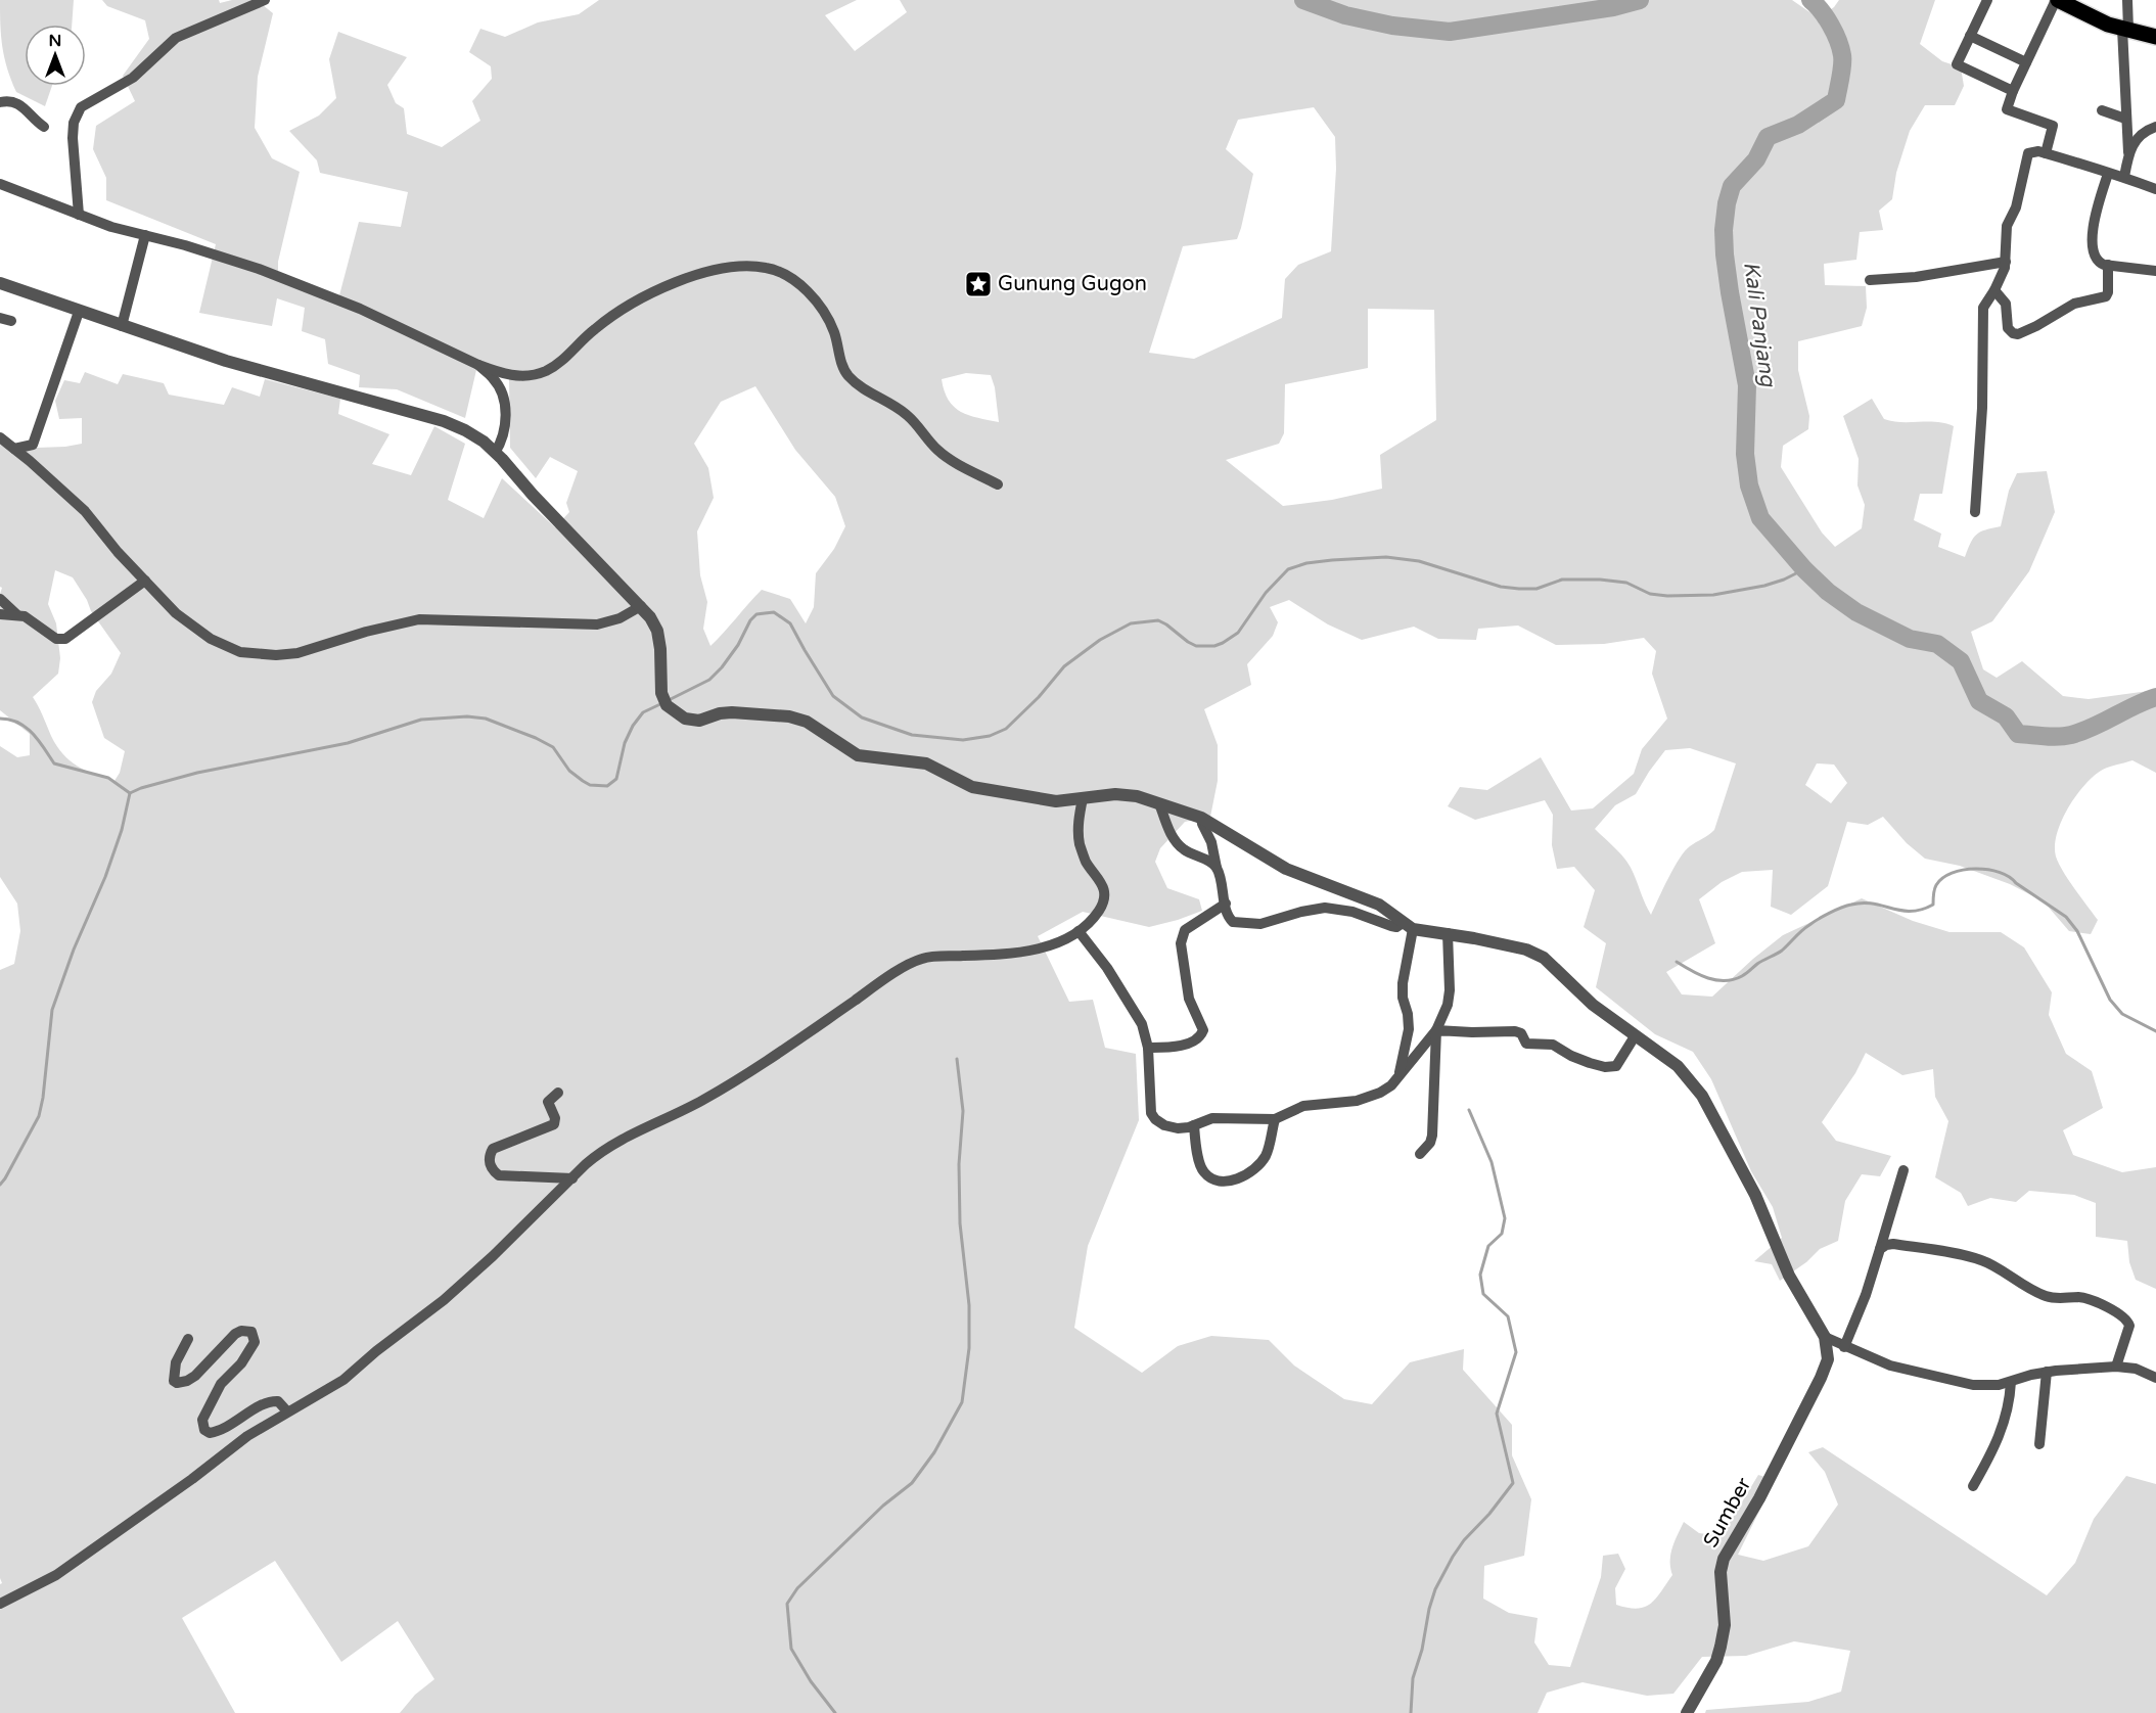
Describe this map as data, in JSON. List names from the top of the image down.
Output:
{
  "streets": {
    "street": ["Sumber"]
  },
  "water": ["Kali Panjang"],
  "places": {
    "place": ["Gunung Gugon"]
  },
  "north": "top"
}
